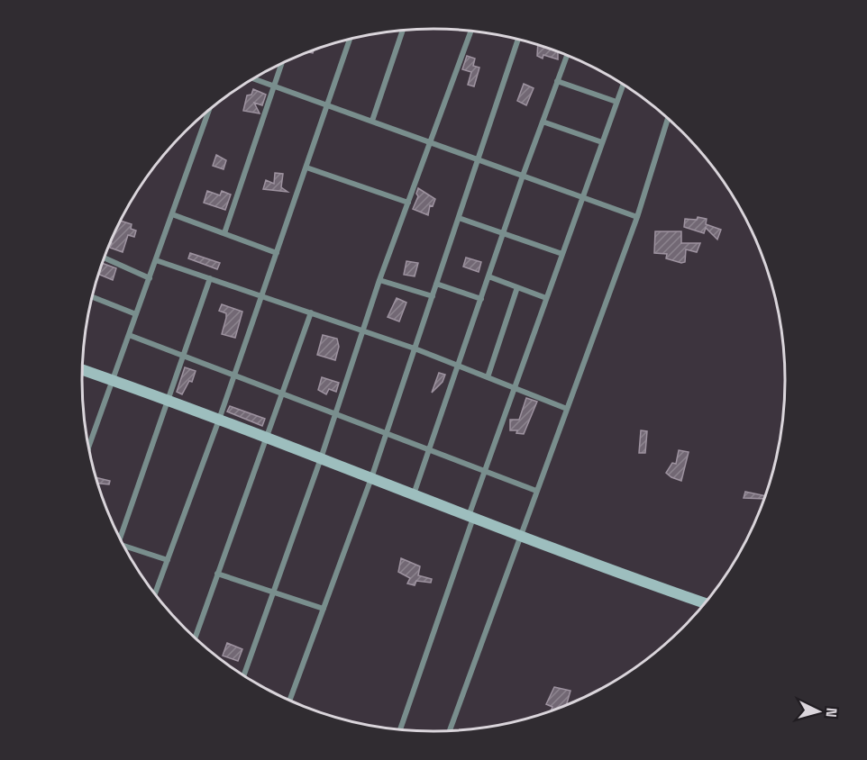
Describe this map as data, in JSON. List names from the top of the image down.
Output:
{
  "north": "right"
}
